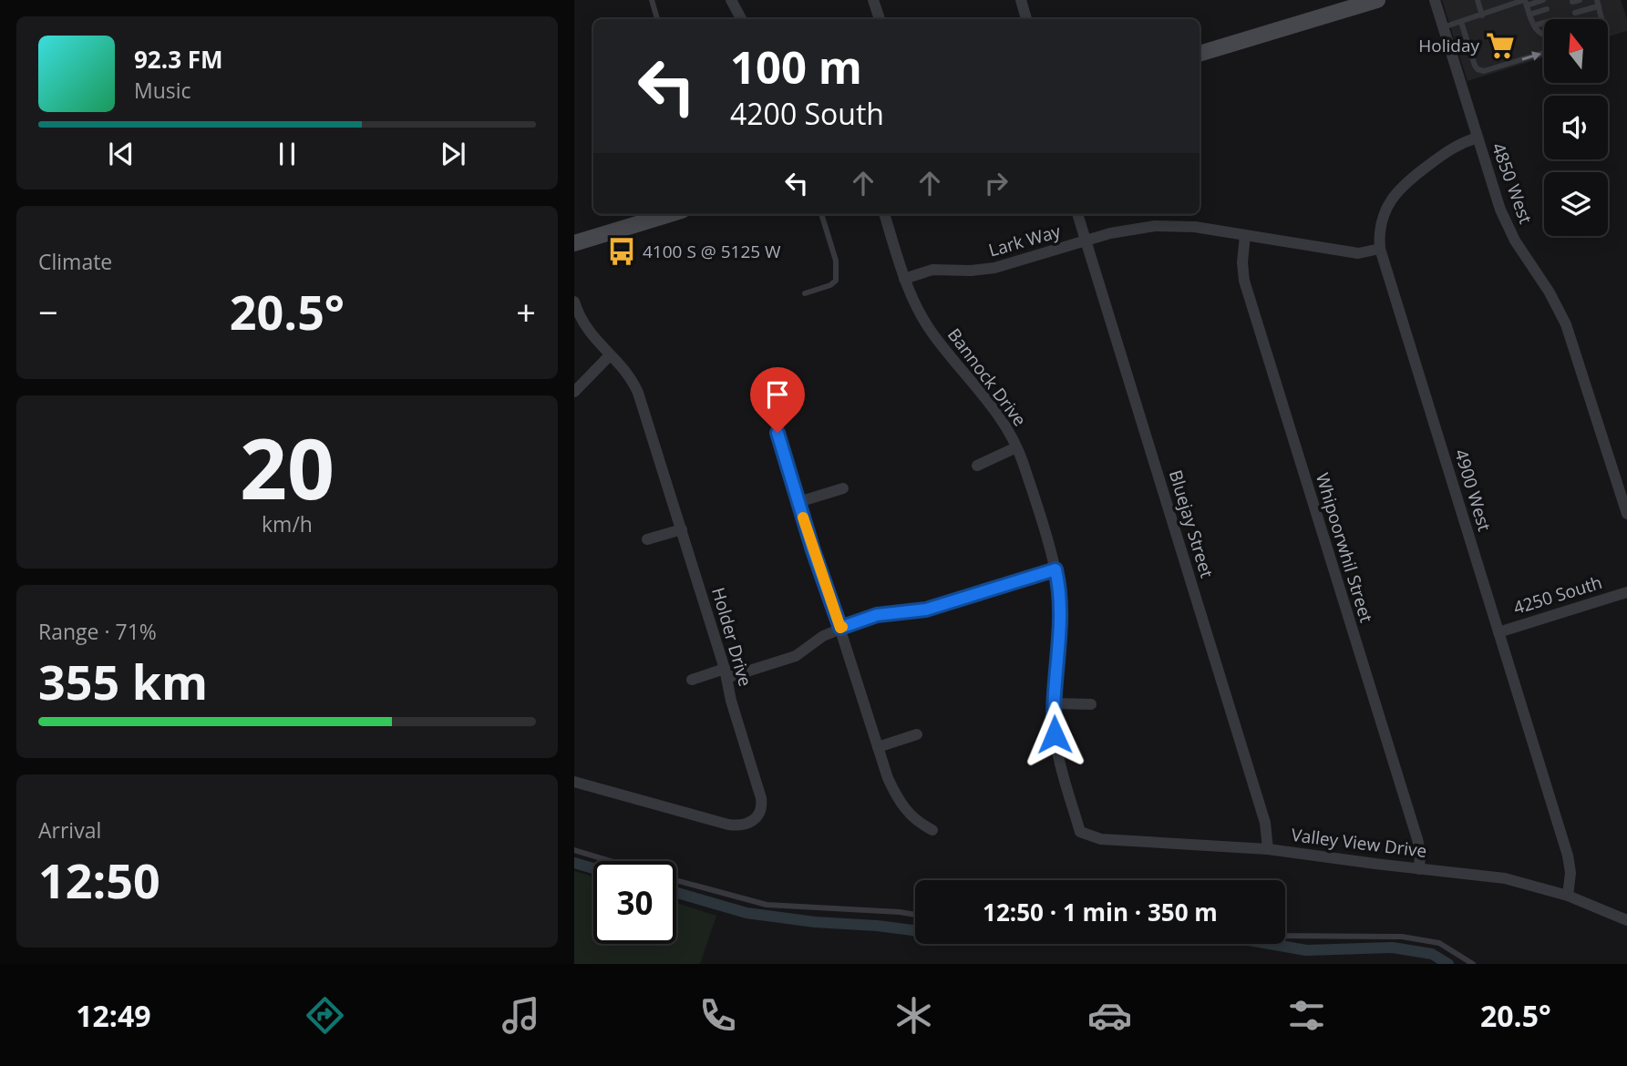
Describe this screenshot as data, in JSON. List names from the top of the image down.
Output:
{
  "streets": {
    "street": [
      "4850 West",
      "Lark Way",
      "Bannock Drive",
      "4900 West",
      "Bluejay Street",
      "Whipoorwhil Street",
      "4250 South",
      "Holder Drive",
      "Valley View Drive"
    ]
  },
  "crossings": [
    ["4850 West", "4900 West"],
    ["Lark Way", "Bannock Drive"],
    ["Lark Way", "4900 West"],
    ["Lark Way", "Bluejay Street"],
    ["Lark Way", "Whipoorwhil Street"],
    ["Bannock Drive", "Valley View Drive"],
    ["4900 West", "4250 South"],
    ["4900 West", "Valley View Drive"],
    ["Bluejay Street", "Valley View Drive"],
    ["Whipoorwhil Street", "Valley View Drive"]
  ],
  "places": {
    "supermarket": ["Holiday"],
    "bus stop": ["4100 S @ 5125 W"]
  },
  "north": "top",
  "page": {
    "turn": ["100 m", "4200 South"],
    "song": ["92.3 FM", "Music"],
    "tile": [
      "Climate",
      ["20", "km/h"],
      ["Range · 71%", "355 km"],
      ["Arrival", "12:50"]
    ],
    "heat": ["−", "20.5°", "+"],
    "limit": "30",
    "trip": "12:50 · 1 min · 350 m",
    "tabs": ["12:49", "20.5°"]
  }
}
